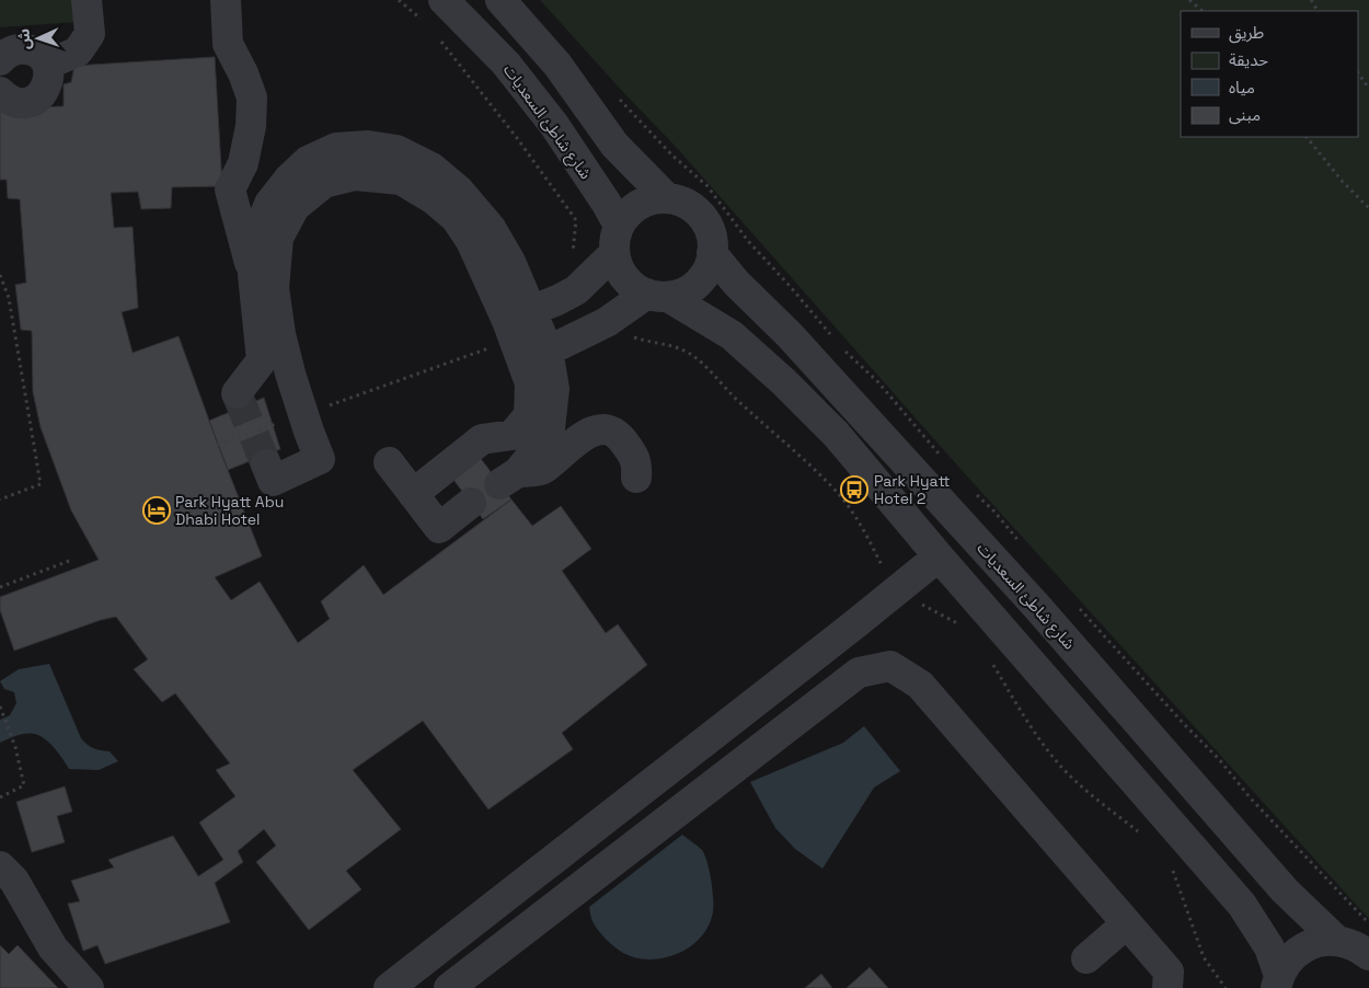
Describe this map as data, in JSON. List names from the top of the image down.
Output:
{
  "streets": {
    "street": ["شارع شاطئ السعديات"]
  },
  "places": {
    "bus stop": ["Park Hyatt Hotel 2"],
    "hotel": ["Park Hyatt Abu Dhabi Hotel"]
  },
  "legend": [
    "طريق",
    "حديقة",
    "مياه",
    "مبنى"
  ],
  "north": "left"
}
